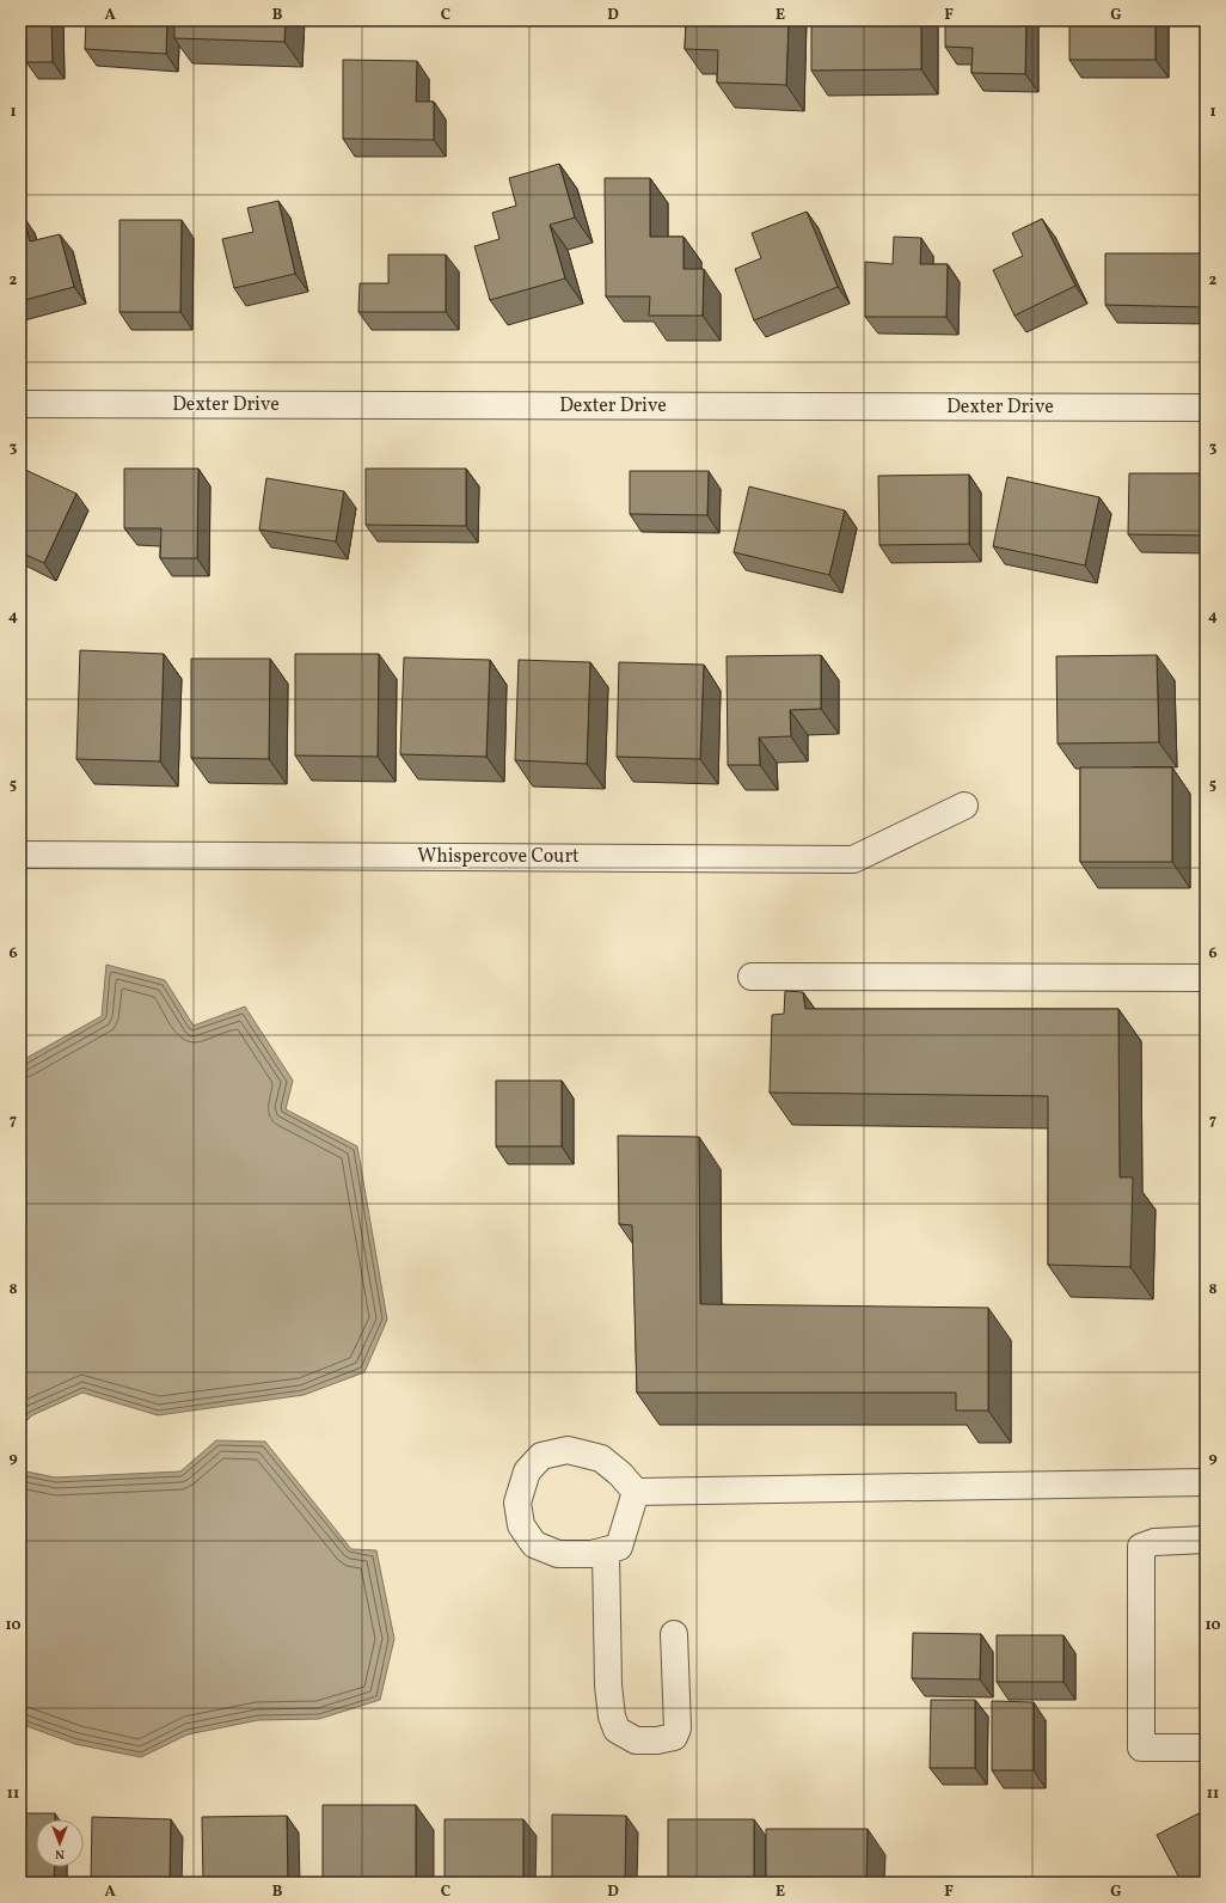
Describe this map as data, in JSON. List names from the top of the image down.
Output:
{
  "streets": {
    "street": ["Dexter Drive", "Whispercove Court"]
  },
  "north": "bottom",
  "grid": {
    "columns": [
      "A",
      "B",
      "C",
      "D",
      "E",
      "F",
      "G"
    ],
    "rows": [
      "1",
      "2",
      "3",
      "4",
      "5",
      "6",
      "7",
      "8",
      "9",
      "10",
      "11"
    ]
  }
}
